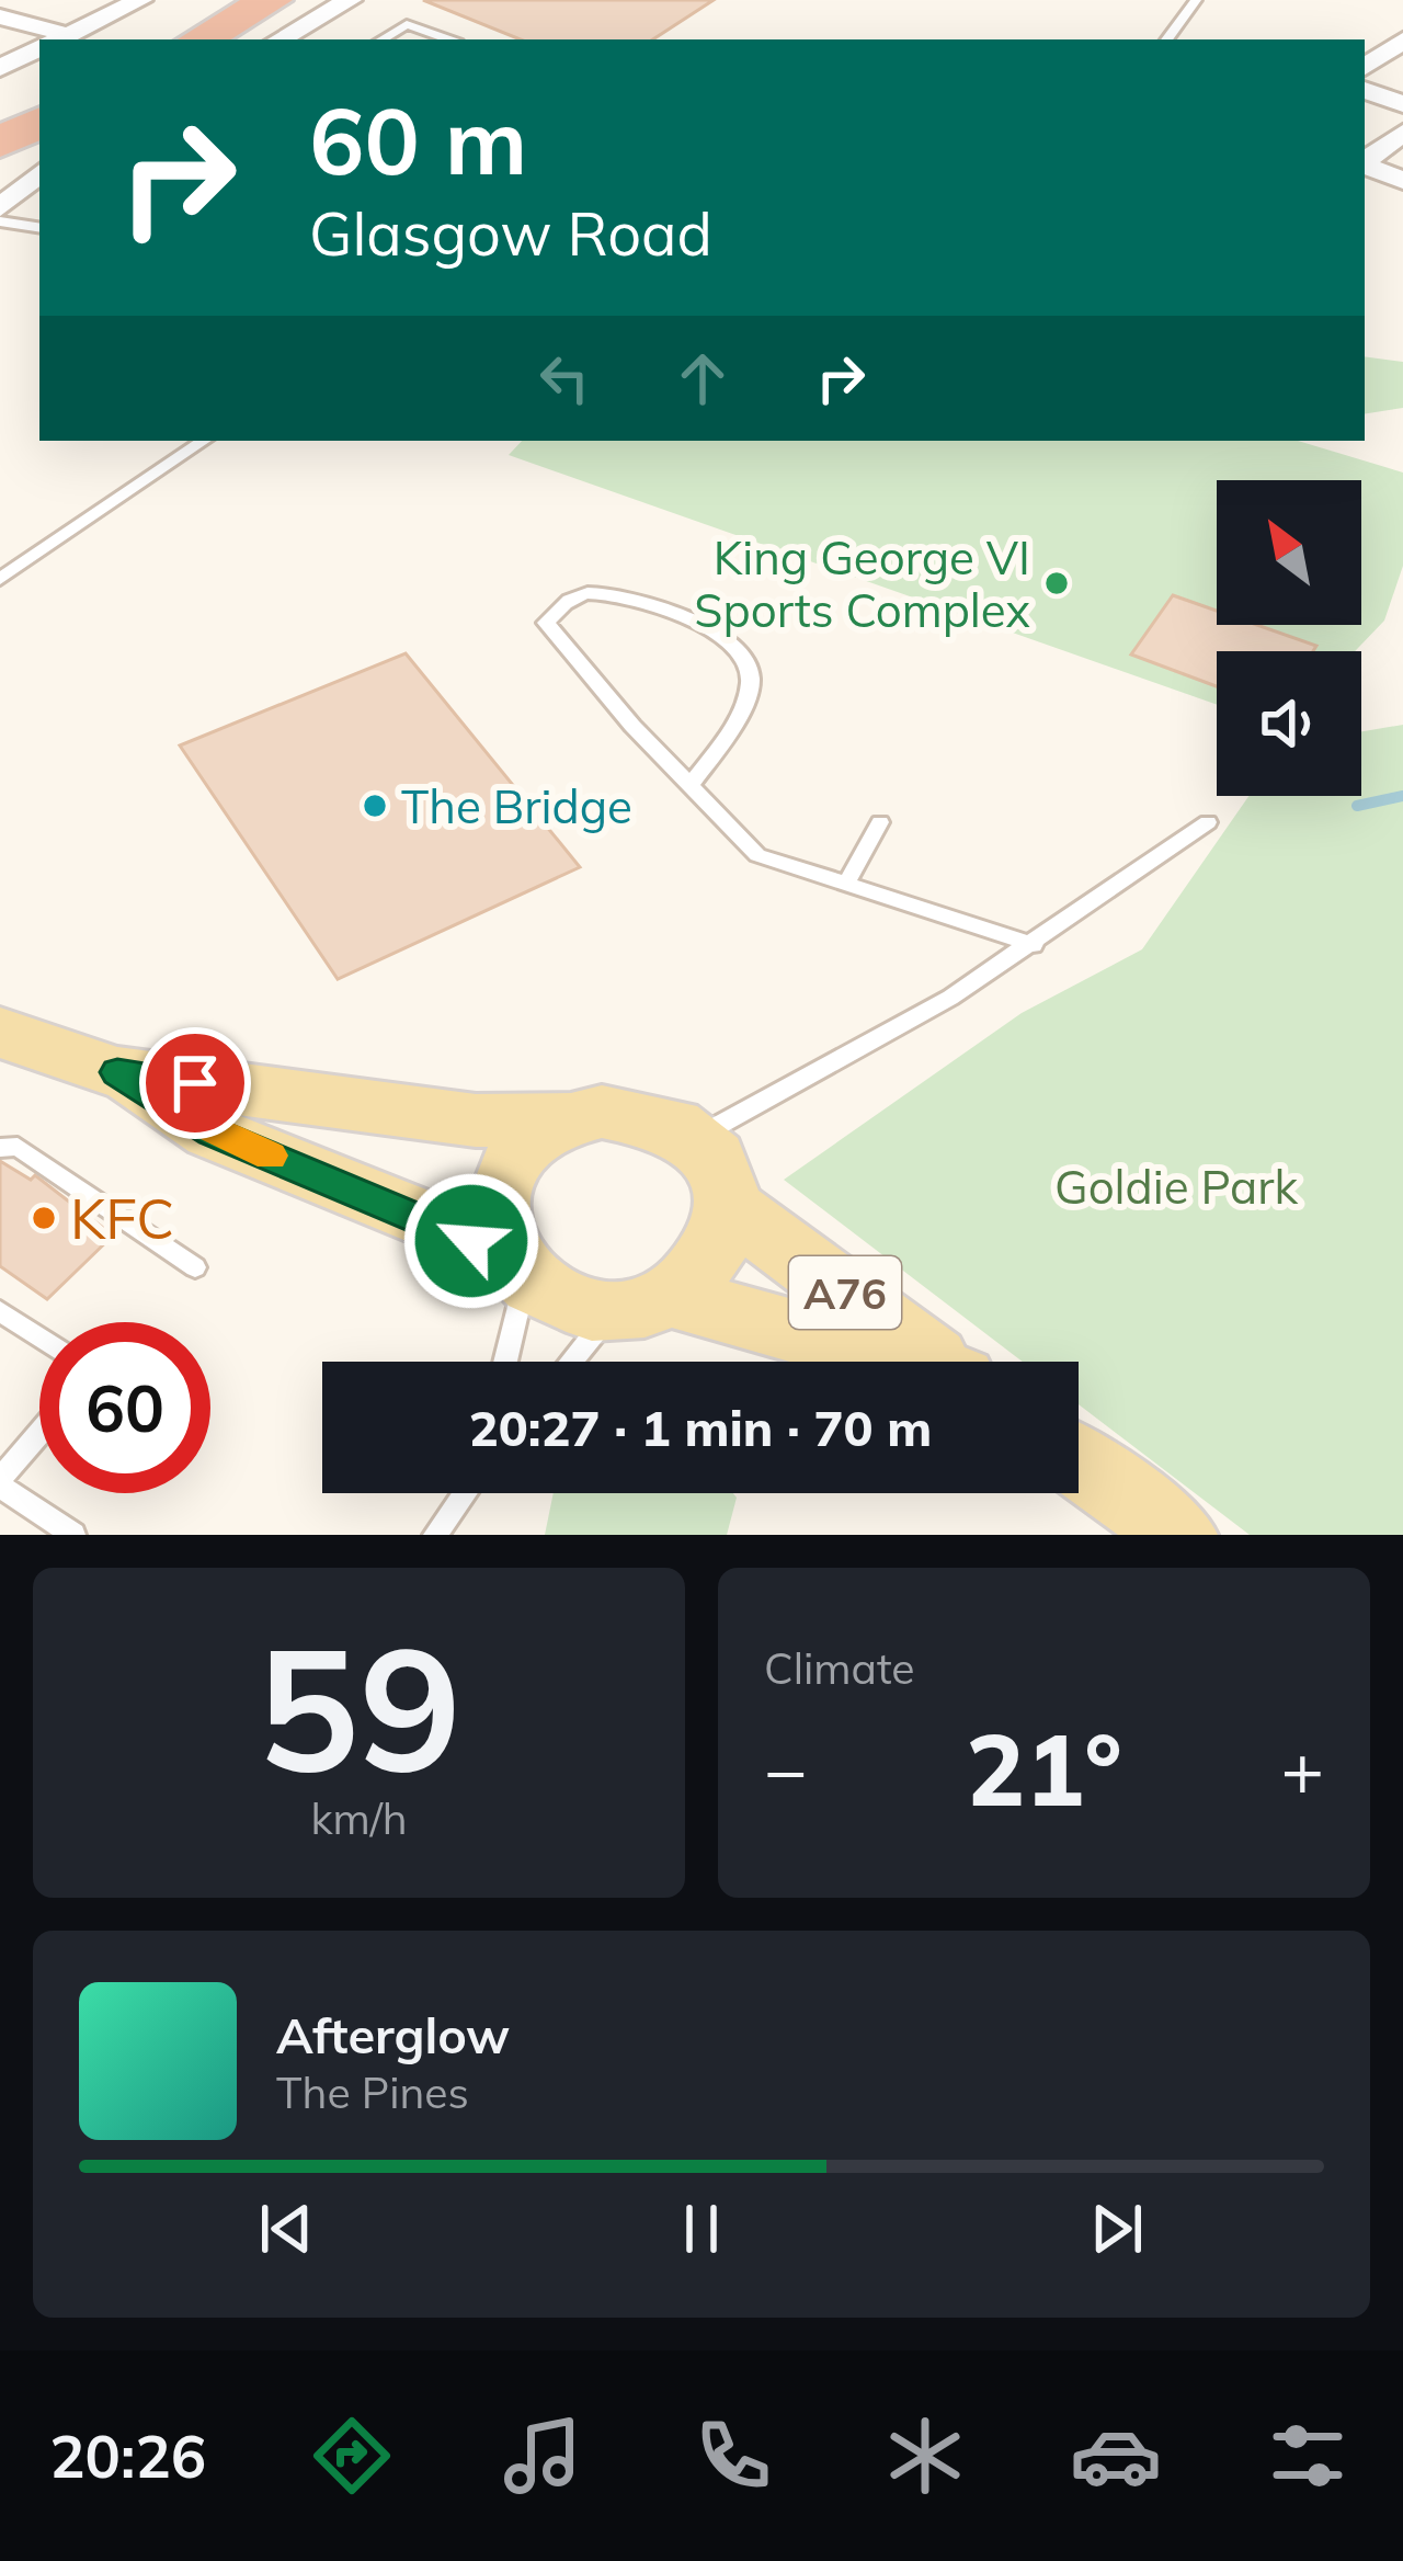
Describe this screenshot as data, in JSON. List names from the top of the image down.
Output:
{
  "streets": {
    "main road": ["A76"]
  },
  "parks": ["Goldie Park"],
  "places": ["King George VI Sports Complex", "The Bridge", "KFC"],
  "north": "top left",
  "page": {
    "turn": ["60 m", "Glasgow Road"],
    "limit": "60",
    "trip": "20:27 · 1 min · 70 m",
    "tile": [
      ["59", "km/h"],
      "Climate"
    ],
    "heat": ["−", "21°", "+"],
    "song": ["Afterglow", "The Pines"],
    "tabs": "20:26"
  }
}
